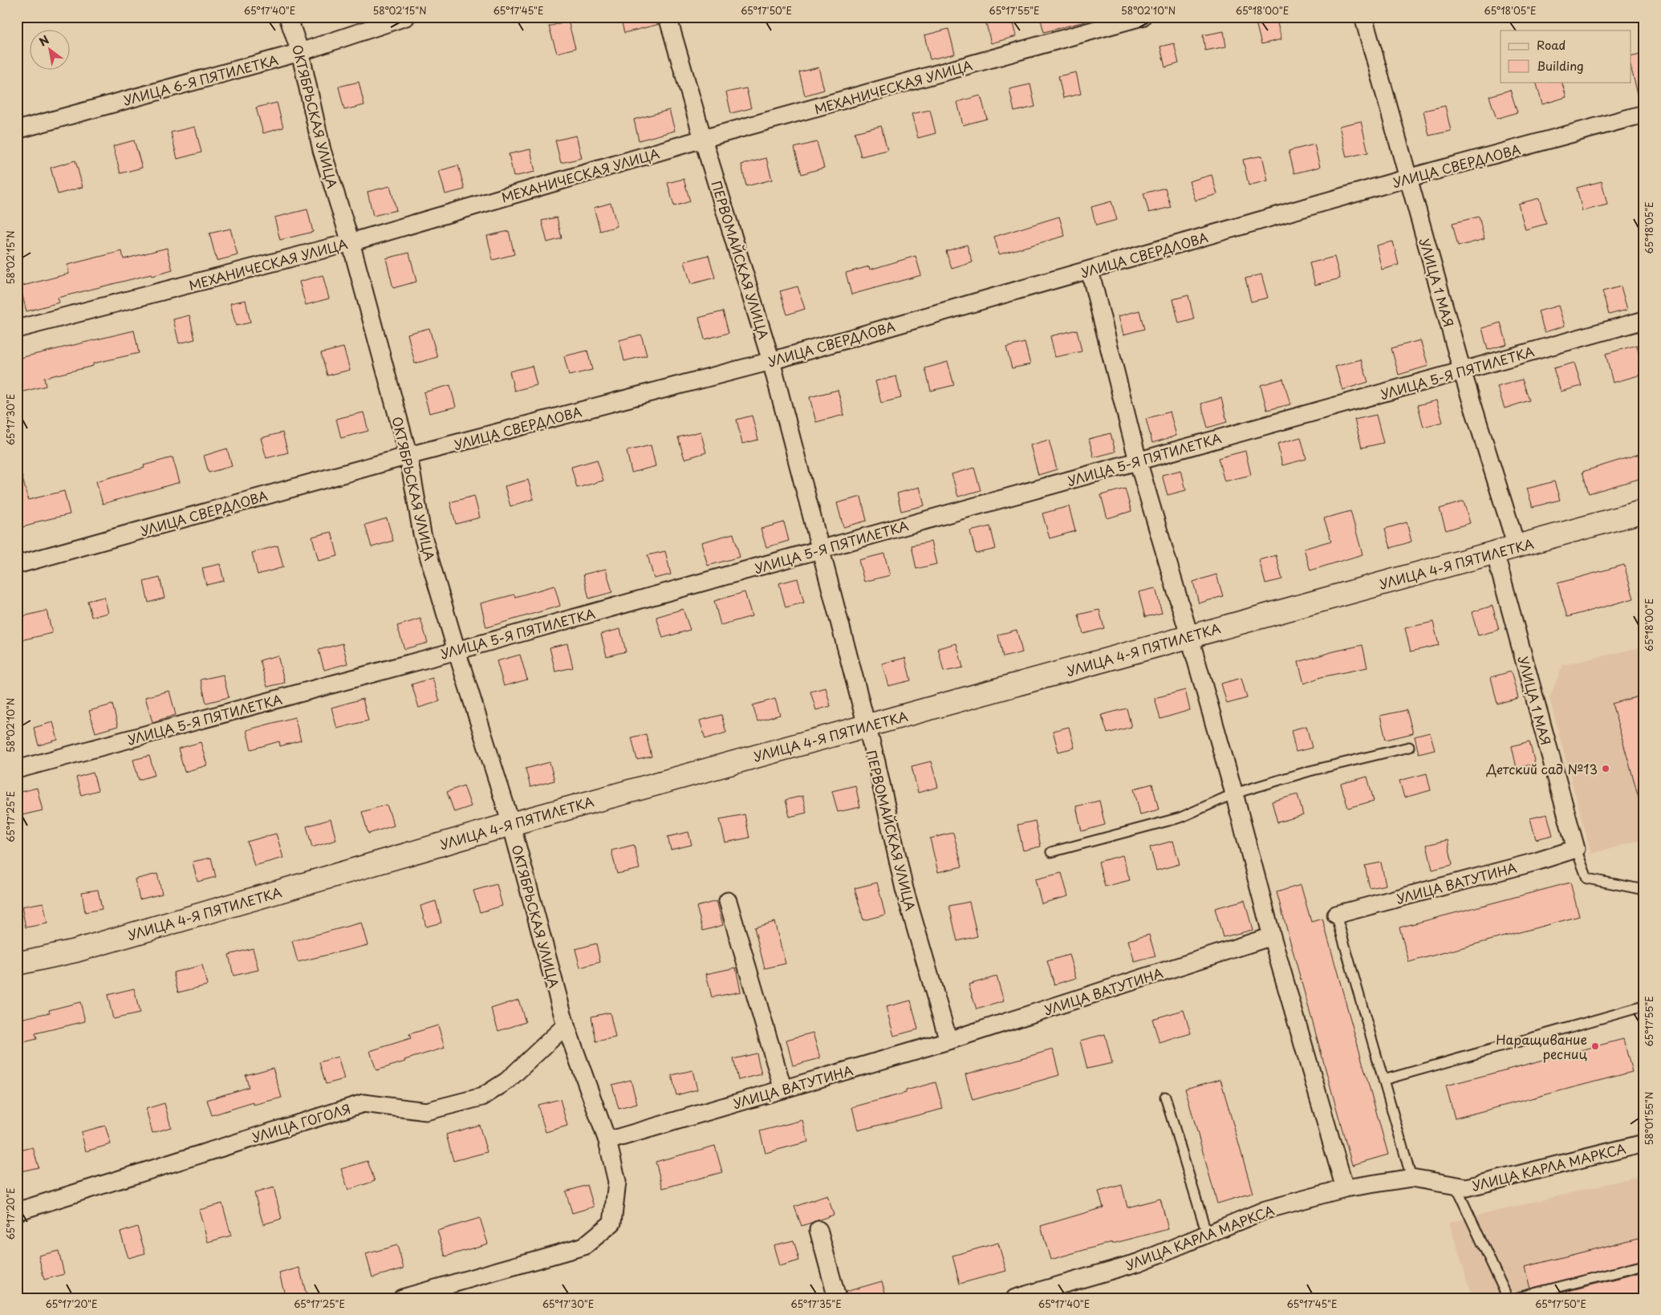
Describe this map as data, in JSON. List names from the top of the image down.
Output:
{
  "streets": {
    "street": [
      "УЛИЦА 6-Я ПЯТИЛЕТКА",
      "МЕХАНИЧЕСКАЯ УЛИЦА",
      "ОКТЯБРЬСКАЯ УЛИЦА",
      "УЛИЦА СВЕРДЛОВА",
      "ПЕРВОМАЙСКАЯ УЛИЦА",
      "УЛИЦА 1 МАЯ",
      "УЛИЦА 5-Я ПЯТИЛЕТКА",
      "УЛИЦА 4-Я ПЯТИЛЕТКА",
      "УЛИЦА ВАТУТИНА",
      "УЛИЦА ГОГОЛЯ",
      "УЛИЦА КАРЛА МАРКСА"
    ]
  },
  "crossings": [
    ["УЛИЦА 6-Я ПЯТИЛЕТКА", "ОКТЯБРЬСКАЯ УЛИЦА"],
    ["МЕХАНИЧЕСКАЯ УЛИЦА", "ОКТЯБРЬСКАЯ УЛИЦА"],
    ["МЕХАНИЧЕСКАЯ УЛИЦА", "ПЕРВОМАЙСКАЯ УЛИЦА"],
    ["ОКТЯБРЬСКАЯ УЛИЦА", "УЛИЦА СВЕРДЛОВА"],
    ["ОКТЯБРЬСКАЯ УЛИЦА", "УЛИЦА 5-Я ПЯТИЛЕТКА"],
    ["ОКТЯБРЬСКАЯ УЛИЦА", "УЛИЦА 4-Я ПЯТИЛЕТКА"],
    ["ОКТЯБРЬСКАЯ УЛИЦА", "УЛИЦА ВАТУТИНА"],
    ["ОКТЯБРЬСКАЯ УЛИЦА", "УЛИЦА ГОГОЛЯ"],
    ["УЛИЦА СВЕРДЛОВА", "ПЕРВОМАЙСКАЯ УЛИЦА"],
    ["УЛИЦА СВЕРДЛОВА", "УЛИЦА 1 МАЯ"],
    ["ПЕРВОМАЙСКАЯ УЛИЦА", "УЛИЦА 5-Я ПЯТИЛЕТКА"],
    ["ПЕРВОМАЙСКАЯ УЛИЦА", "УЛИЦА 4-Я ПЯТИЛЕТКА"],
    ["ПЕРВОМАЙСКАЯ УЛИЦА", "УЛИЦА ВАТУТИНА"],
    ["УЛИЦА 1 МАЯ", "УЛИЦА 5-Я ПЯТИЛЕТКА"],
    ["УЛИЦА 1 МАЯ", "УЛИЦА 4-Я ПЯТИЛЕТКА"],
    ["УЛИЦА 1 МАЯ", "УЛИЦА ВАТУТИНА"]
  ],
  "places": ["Детский сад №13", "Наращивание ресниц"],
  "legend": ["Road", "Building"],
  "north": "top left",
  "coordinates": [
    "65°17'40\"E",
    "58°02'15\"N",
    "65°17'45\"E",
    "65°17'50\"E",
    "65°17'55\"E",
    "58°02'10\"N",
    "65°18'00\"E",
    "65°18'05\"E",
    "65°17'30\"E",
    "65°17'25\"E",
    "58°01'55\"N",
    "65°17'20\"E",
    "65°17'35\"E"
  ]
}
